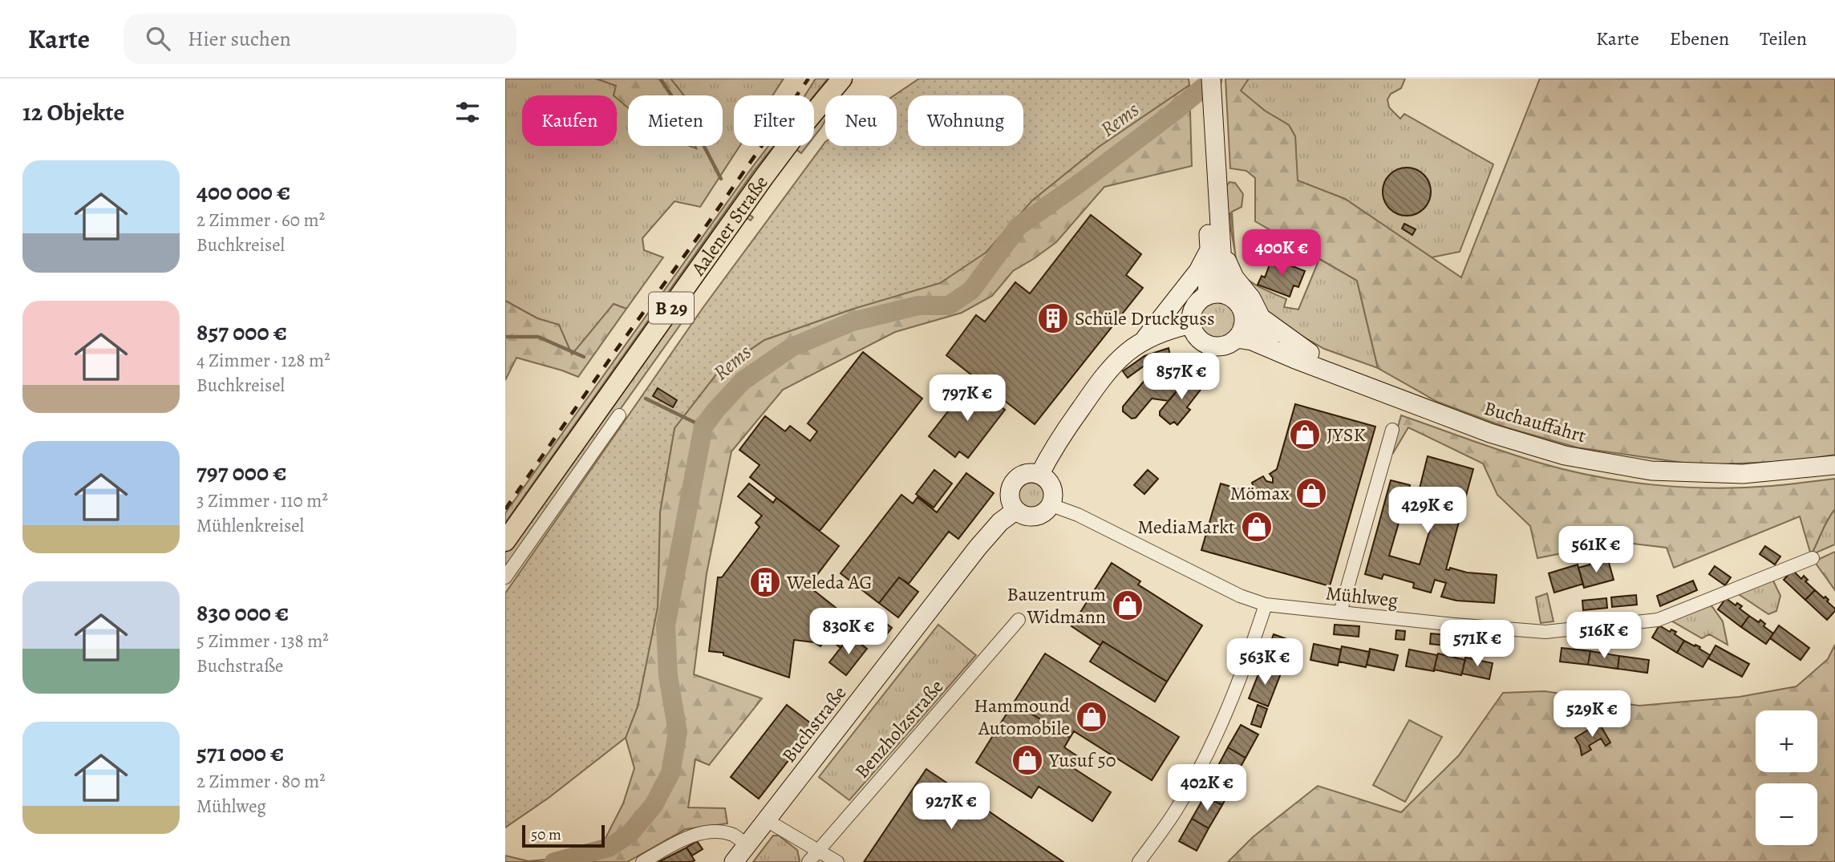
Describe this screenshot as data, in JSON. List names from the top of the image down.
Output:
{
  "streets": {
    "main road": [
      "Aalener Straße",
      "B 29",
      "Buchauffahrt",
      "Buchstraße"
    ],
    "street": ["Mühlweg", "Benzholzstraße"]
  },
  "crossings": [
    ["Mühlweg", "Buchstraße"]
  ],
  "water": ["Rems"],
  "places": {
    "building": ["Schüle Druckguss", "Weleda AG"],
    "shop": [
      "JYSK",
      "Mömax",
      "MediaMarkt",
      "Bauzentrum Widmann",
      "Hammound Automobile",
      "Yusuf 50"
    ]
  },
  "scale_bar": "50 m",
  "page": {
    "header": "Karte",
    "search": "Hier suchen",
    "nav": ["Karte", "Ebenen", "Teilen"],
    "heading": "12 Objekte",
    "chip": [
      "Kaufen",
      "Mieten",
      "Filter",
      "Neu",
      "Wohnung"
    ],
    "list": [
      {
        "name": "400 000 €",
        "note": "2 Zimmer · 60 m² · Buchkreisel"
      },
      {
        "name": "857 000 €",
        "note": "4 Zimmer · 128 m² · Buchkreisel"
      },
      {
        "name": "797 000 €",
        "note": "3 Zimmer · 110 m² · Mühlenkreisel"
      },
      {
        "name": "830 000 €",
        "note": "5 Zimmer · 138 m² · Buchstraße"
      },
      {
        "name": "571 000 €",
        "note": "2 Zimmer · 80 m² · Mühlweg"
      }
    ],
    "price": [
      "400K €",
      "857K €",
      "797K €",
      "429K €",
      "561K €",
      "830K €",
      "516K €",
      "571K €",
      "563K €",
      "529K €",
      "402K €",
      "927K €"
    ],
    "map_buttons": ["+", "−"],
    "scale": "50 m"
  }
}
